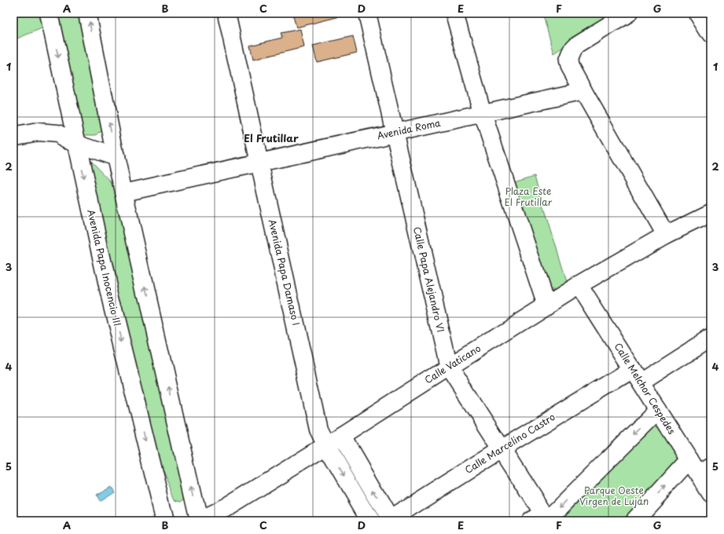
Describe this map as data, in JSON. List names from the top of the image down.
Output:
{
  "streets": {
    "street": [
      "Avenida Roma",
      "Avenida Papa Inocencio III",
      "Avenida Papa Damaso I",
      "Calle Papa Alejandro VI",
      "Calle Vaticano",
      "Calle Melchor Cespedes",
      "Calle Marcelino Castro"
    ]
  },
  "crossings": [
    ["Avenida Roma", "Avenida Papa Damaso I"],
    ["Avenida Roma", "Calle Papa Alejandro VI"],
    ["Avenida Papa Damaso I", "Calle Vaticano"],
    ["Calle Papa Alejandro VI", "Calle Vaticano"],
    ["Calle Papa Alejandro VI", "Calle Marcelino Castro"],
    ["Calle Vaticano", "Calle Melchor Cespedes"],
    ["Calle Melchor Cespedes", "Calle Marcelino Castro"]
  ],
  "districts": ["El Frutillar"],
  "parks": ["Plaza Este El Frutillar", "Parque Oeste Virgen de Luján"],
  "grid": {
    "columns": [
      "A",
      "B",
      "C",
      "D",
      "E",
      "F",
      "G"
    ],
    "rows": [
      "1",
      "2",
      "3",
      "4",
      "5"
    ]
  }
}
